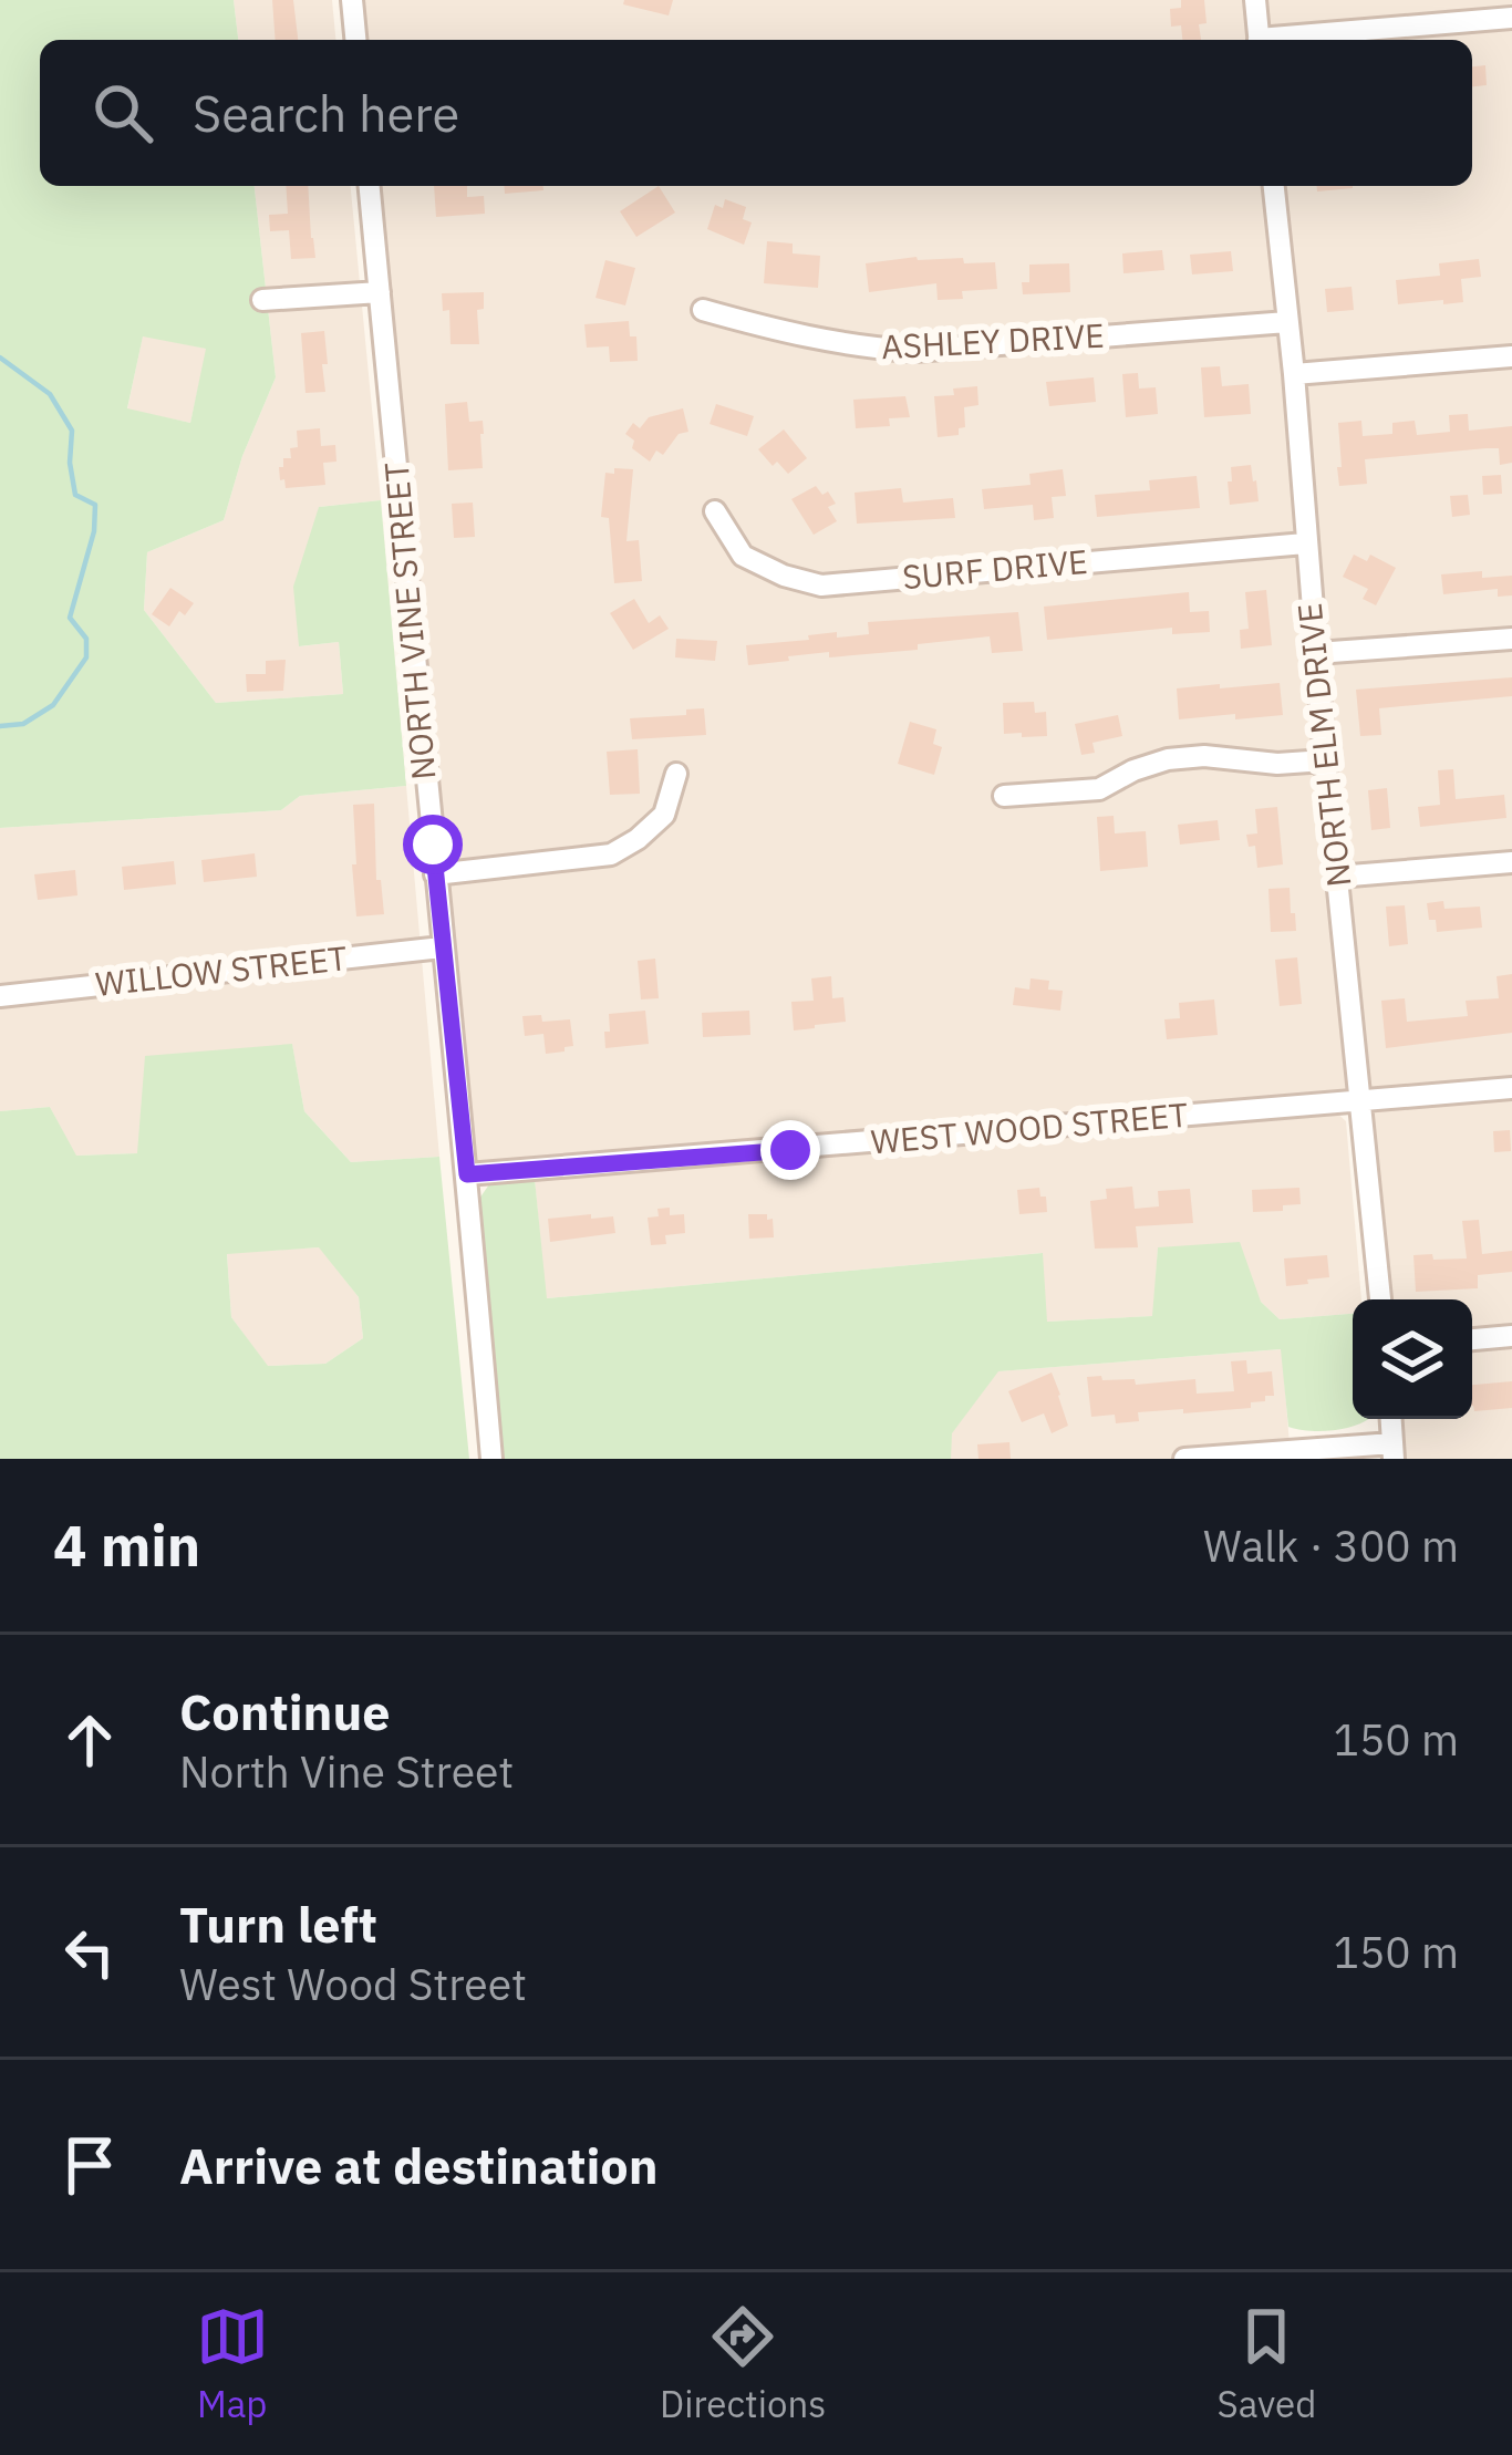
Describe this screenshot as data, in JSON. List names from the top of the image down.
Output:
{
  "streets": {
    "street": [
      "ASHLEY DRIVE",
      "SURF DRIVE",
      "NORTH VINE STREET",
      "NORTH ELM DRIVE",
      "WILLOW STREET",
      "WEST WOOD STREET"
    ]
  },
  "crossings": [
    ["ASHLEY DRIVE", "NORTH ELM DRIVE"],
    ["SURF DRIVE", "NORTH ELM DRIVE"],
    ["NORTH VINE STREET", "WILLOW STREET"],
    ["NORTH VINE STREET", "WEST WOOD STREET"],
    ["NORTH ELM DRIVE", "WEST WOOD STREET"]
  ],
  "page": {
    "search": "Search here",
    "heading": ["4 min", "Walk · 300 m"],
    "list": [
      ["Continue", "North Vine Street", "150 m"],
      ["Turn left", "West Wood Street", "150 m"],
      "Arrive at destination"
    ],
    "nav": ["Map", "Directions", "Saved"]
  }
}
